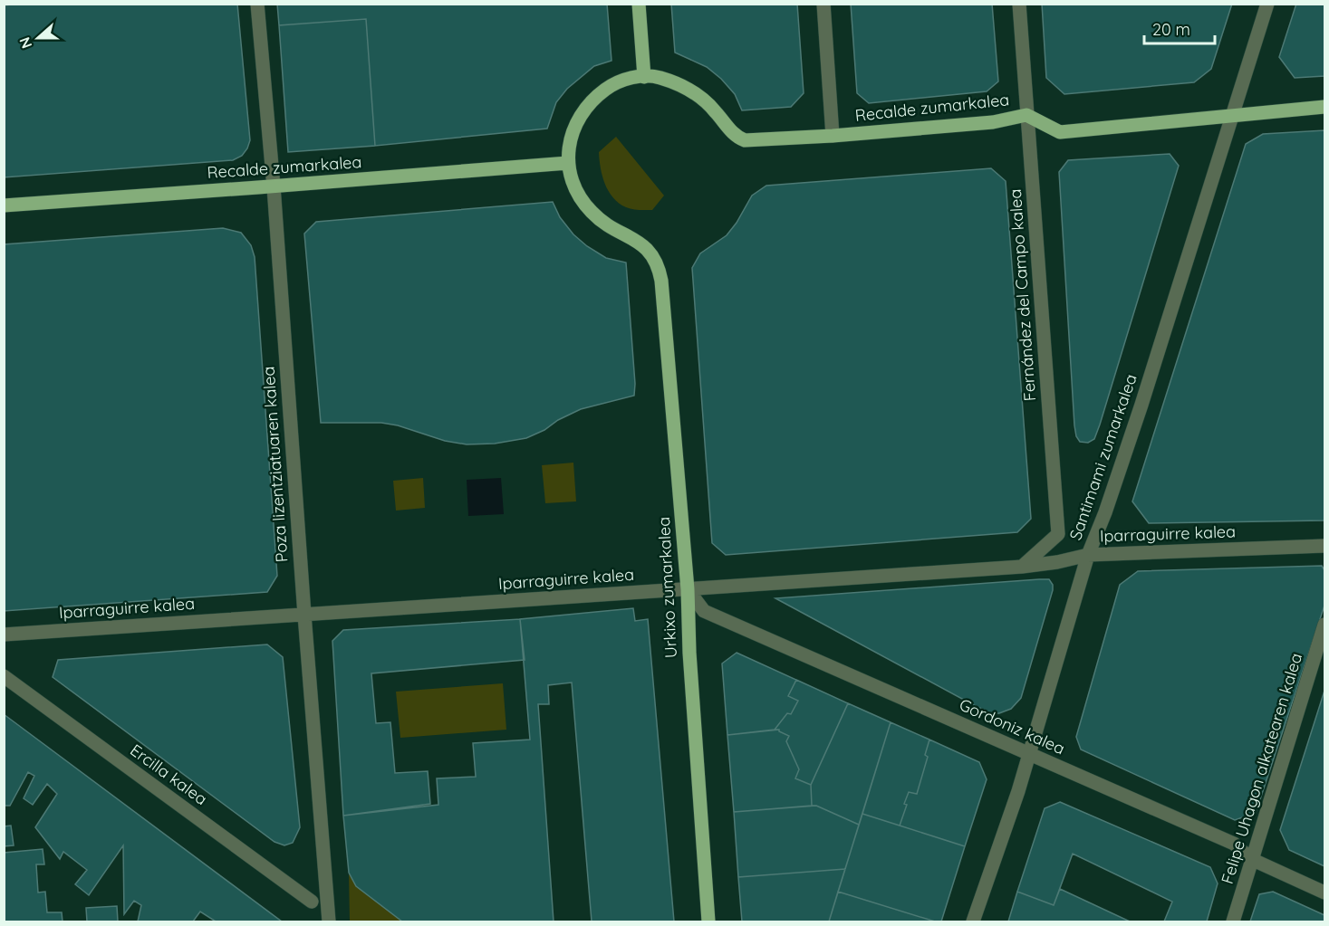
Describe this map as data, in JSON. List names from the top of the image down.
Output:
{
  "streets": {
    "main road": ["Recalde zumarkalea", "Urkixo zumarkalea"],
    "street": [
      "Fernández del Campo kalea",
      "Santimami zumarkalea",
      "Poza lizentziatuaren kalea",
      "Iparraguirre kalea",
      "Gordoniz kalea",
      "Felipe Uhagon alkatearen kalea",
      "Ercilla kalea"
    ]
  },
  "crossings": [
    ["Recalde zumarkalea", "Fernández del Campo kalea"],
    ["Recalde zumarkalea", "Santimami zumarkalea"],
    ["Recalde zumarkalea", "Poza lizentziatuaren kalea"],
    ["Recalde zumarkalea", "Urkixo zumarkalea"],
    ["Fernández del Campo kalea", "Iparraguirre kalea"],
    ["Santimami zumarkalea", "Iparraguirre kalea"],
    ["Santimami zumarkalea", "Gordoniz kalea"],
    ["Poza lizentziatuaren kalea", "Iparraguirre kalea"],
    ["Iparraguirre kalea", "Urkixo zumarkalea"],
    ["Iparraguirre kalea", "Gordoniz kalea"],
    ["Urkixo zumarkalea", "Gordoniz kalea"],
    ["Gordoniz kalea", "Felipe Uhagon alkatearen kalea"]
  ],
  "scale_bar": "20 m",
  "north": "left"
}
